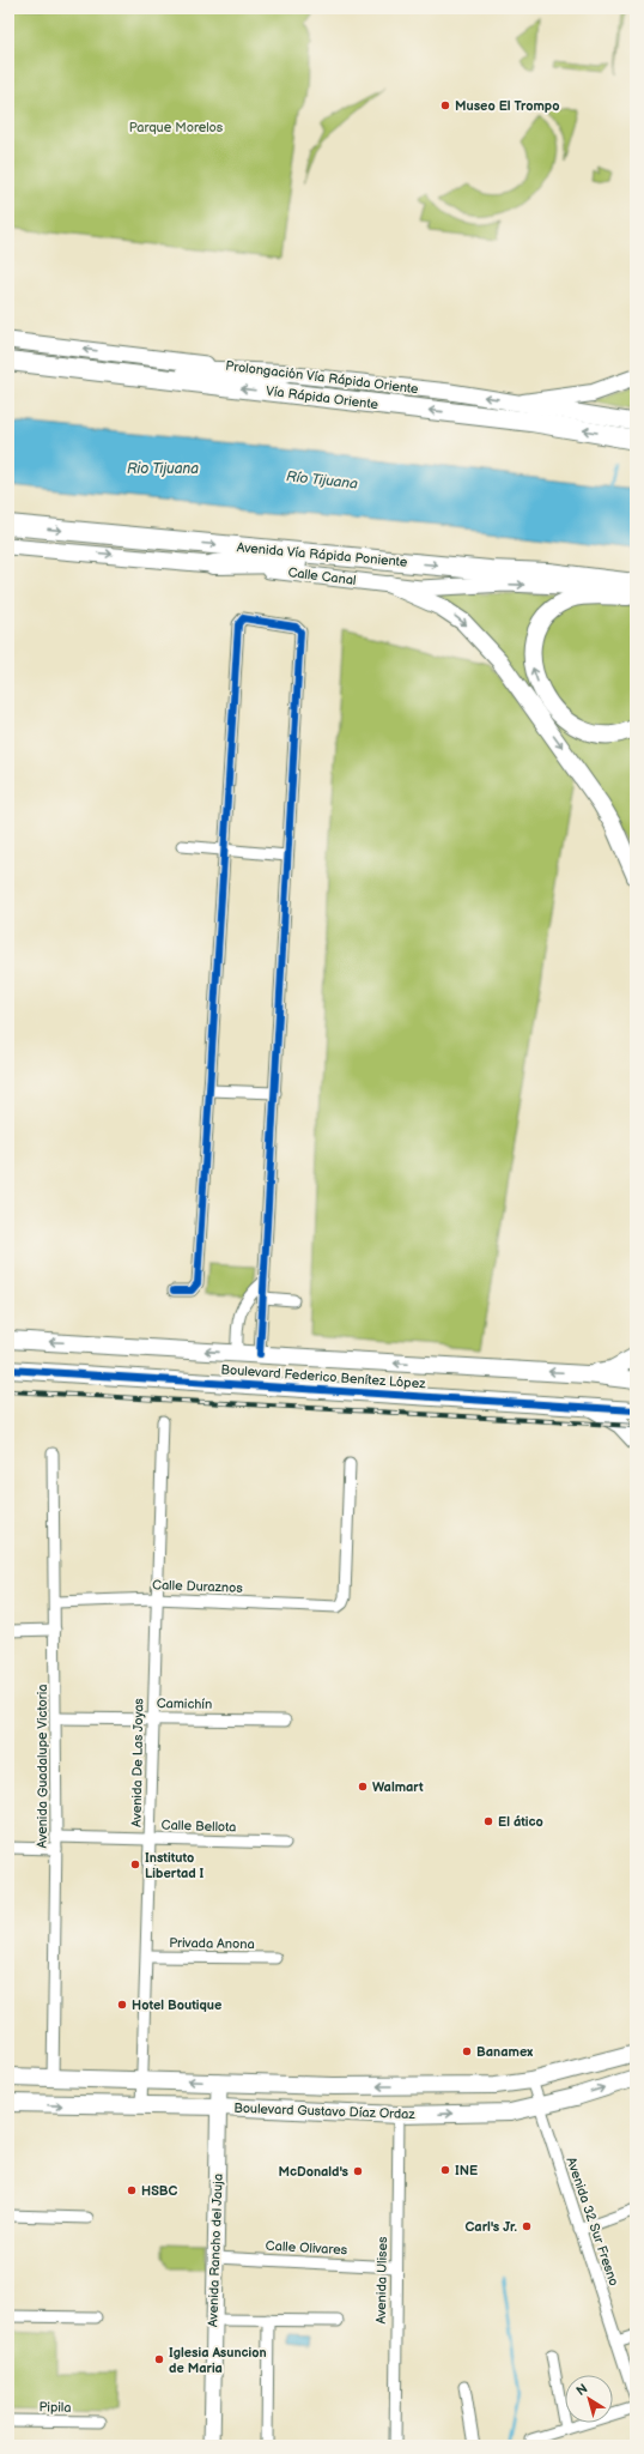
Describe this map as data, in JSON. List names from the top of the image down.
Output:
{
  "streets": {
    "highway": ["Vía Rápida Oriente", "Avenida Vía Rápida Poniente"],
    "main road": [
      "Prolongación Vía Rápida Oriente",
      "Calle Canal",
      "Boulevard Federico Benítez López",
      "Boulevard Gustavo Díaz Ordaz",
      "Avenida Rancho del Jauja"
    ],
    "street": [
      "Calle Duraznos",
      "Camichín",
      "Avenida De Las Joyas",
      "Avenida Guadalupe Victoria",
      "Calle Bellota",
      "Privada Anona",
      "Avenida 32 Sur Fresno",
      "Calle Olivares",
      "Avenida Ulises",
      "Pipila"
    ]
  },
  "crossings": [
    ["Avenida Vía Rápida Poniente", "Calle Canal"],
    ["Calle Duraznos", "Avenida De Las Joyas"],
    ["Calle Duraznos", "Avenida Guadalupe Victoria"],
    ["Camichín", "Avenida De Las Joyas"],
    ["Camichín", "Avenida Guadalupe Victoria"],
    ["Avenida De Las Joyas", "Calle Bellota"],
    ["Avenida De Las Joyas", "Privada Anona"],
    ["Avenida De Las Joyas", "Boulevard Gustavo Díaz Ordaz"],
    ["Avenida Guadalupe Victoria", "Calle Bellota"],
    ["Avenida Guadalupe Victoria", "Boulevard Gustavo Díaz Ordaz"],
    ["Boulevard Gustavo Díaz Ordaz", "Avenida 32 Sur Fresno"],
    ["Boulevard Gustavo Díaz Ordaz", "Avenida Rancho del Jauja"],
    ["Boulevard Gustavo Díaz Ordaz", "Avenida Ulises"],
    ["Calle Olivares", "Avenida Rancho del Jauja"],
    ["Calle Olivares", "Avenida Ulises"]
  ],
  "one_way": ["Prolongación Vía Rápida Oriente", "Calle Canal"],
  "water": ["Rio Tijuana", "Río Tijuana"],
  "parks": ["Parque Morelos"],
  "places": [
    "Museo El Trompo",
    "Walmart",
    "El ático",
    "Instituto Libertad I",
    "Hotel Boutique",
    "Banamex",
    "INE",
    "McDonald's",
    "HSBC",
    "Carl's Jr.",
    "Iglesia Asuncion de Maria"
  ],
  "north": "top left"
}
